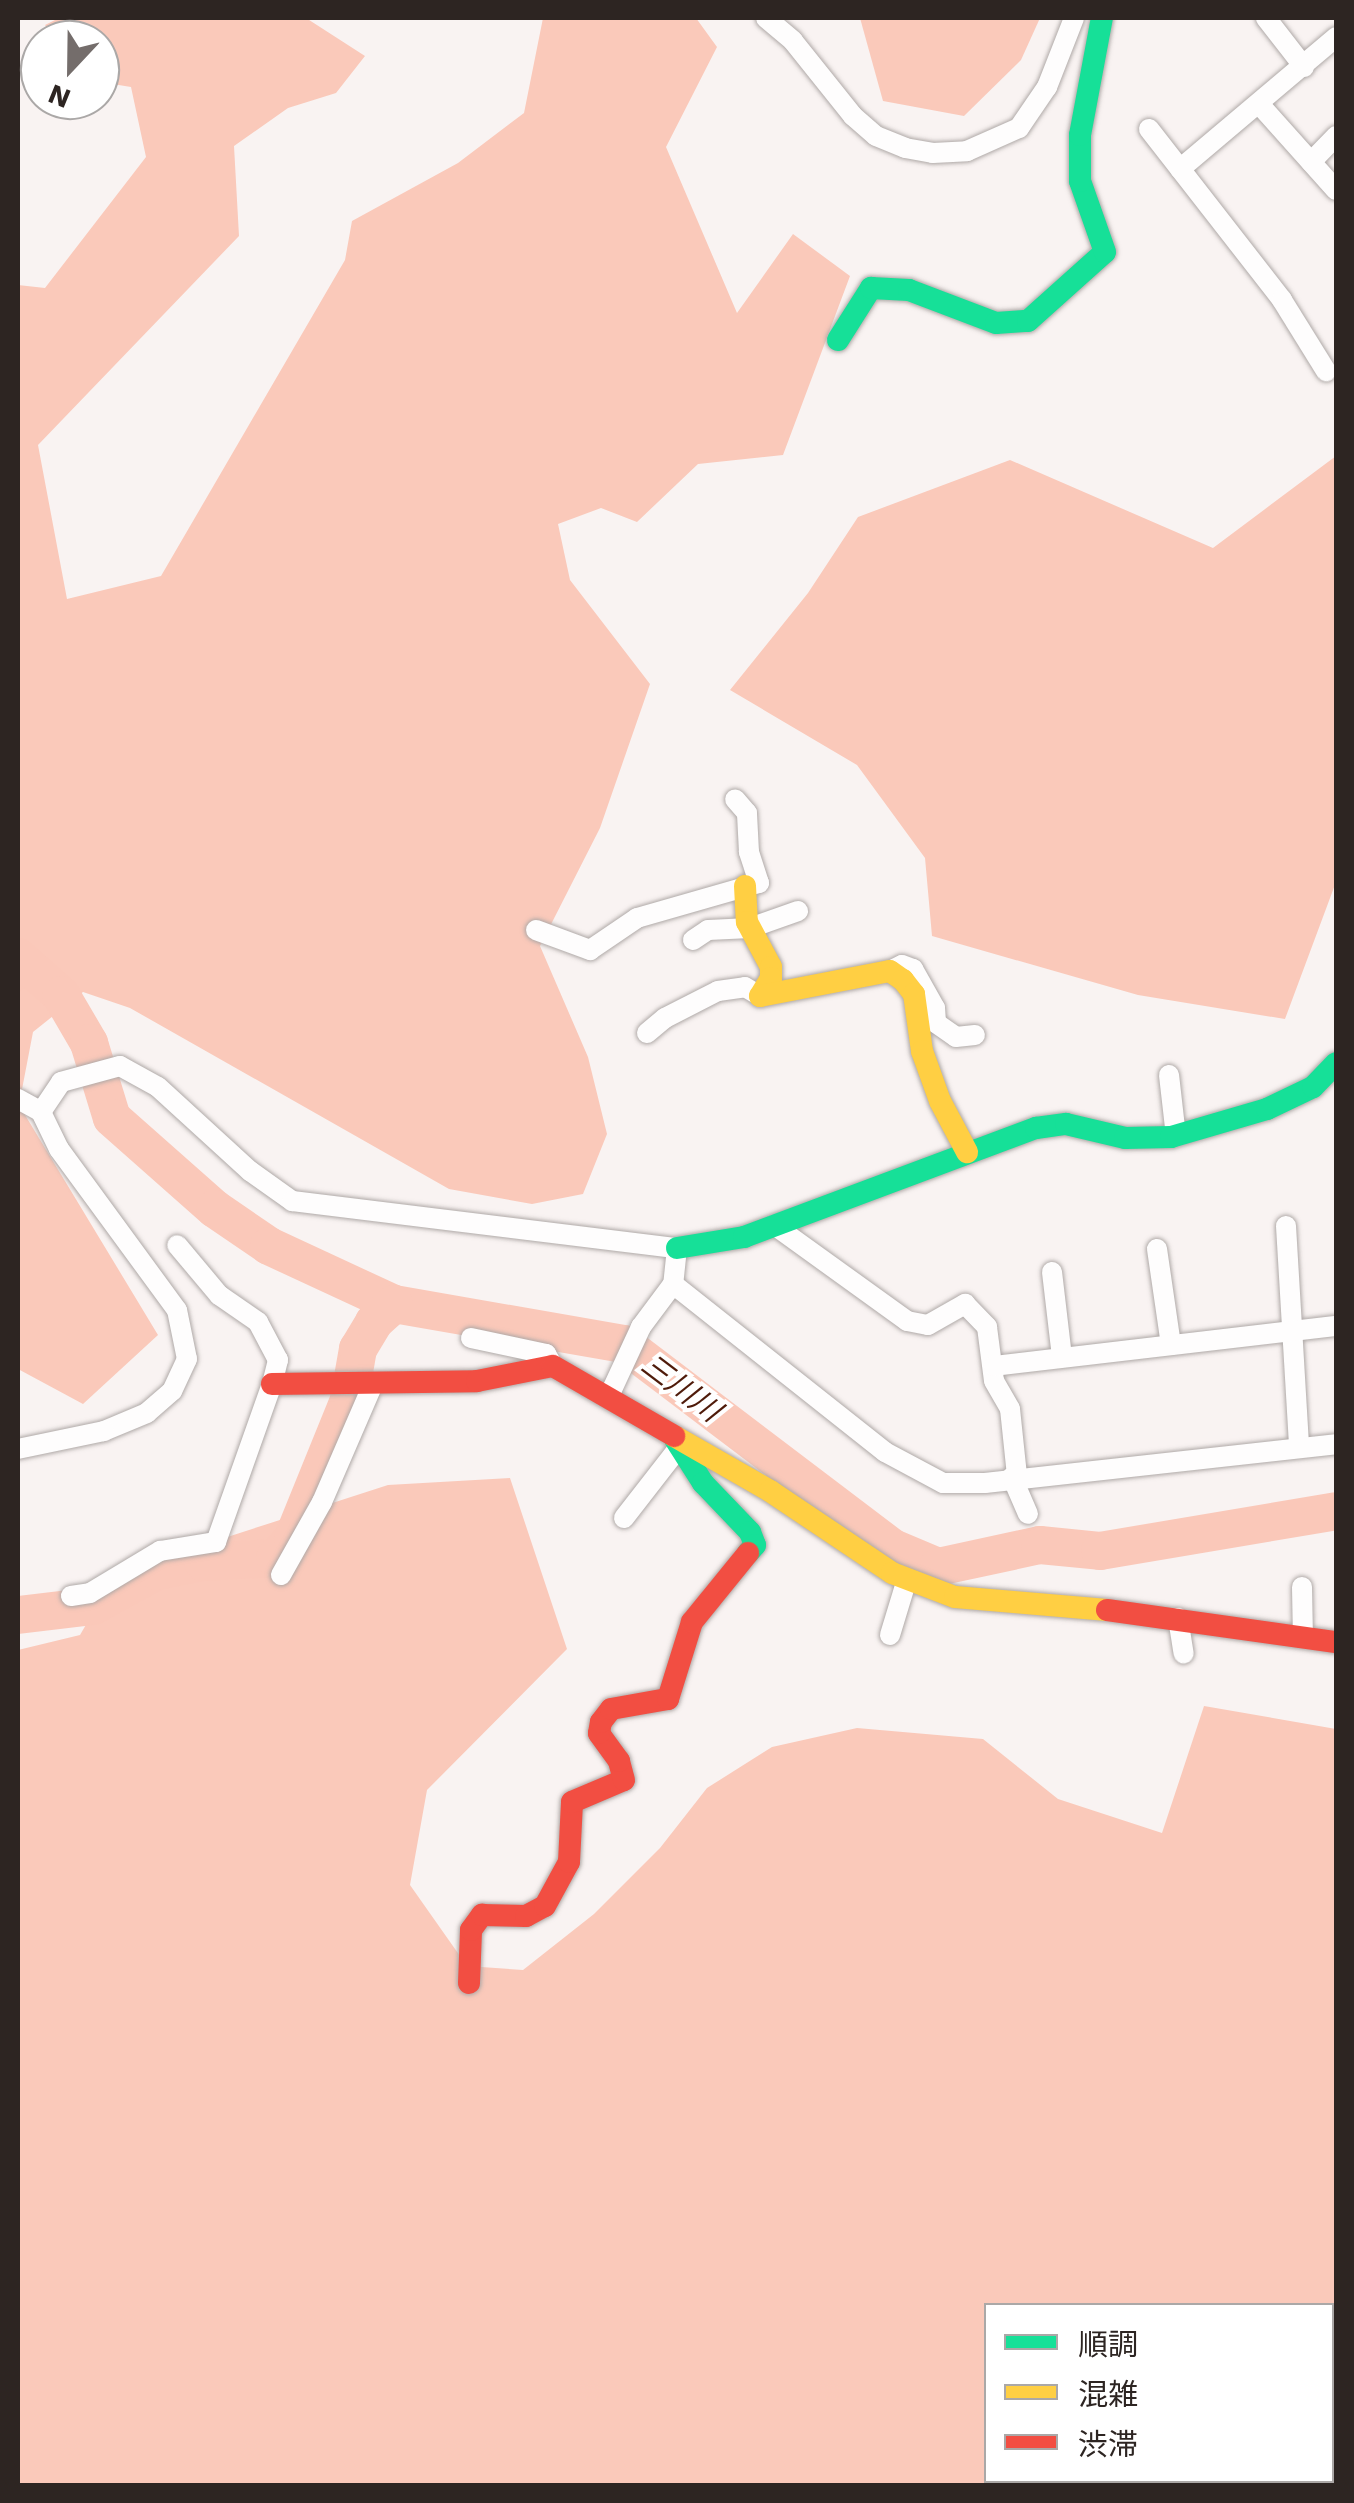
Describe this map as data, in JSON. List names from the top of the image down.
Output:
{
  "water": ["三川川"],
  "legend": ["順調", "混雑", "渋滞"],
  "north": "bottom"
}
